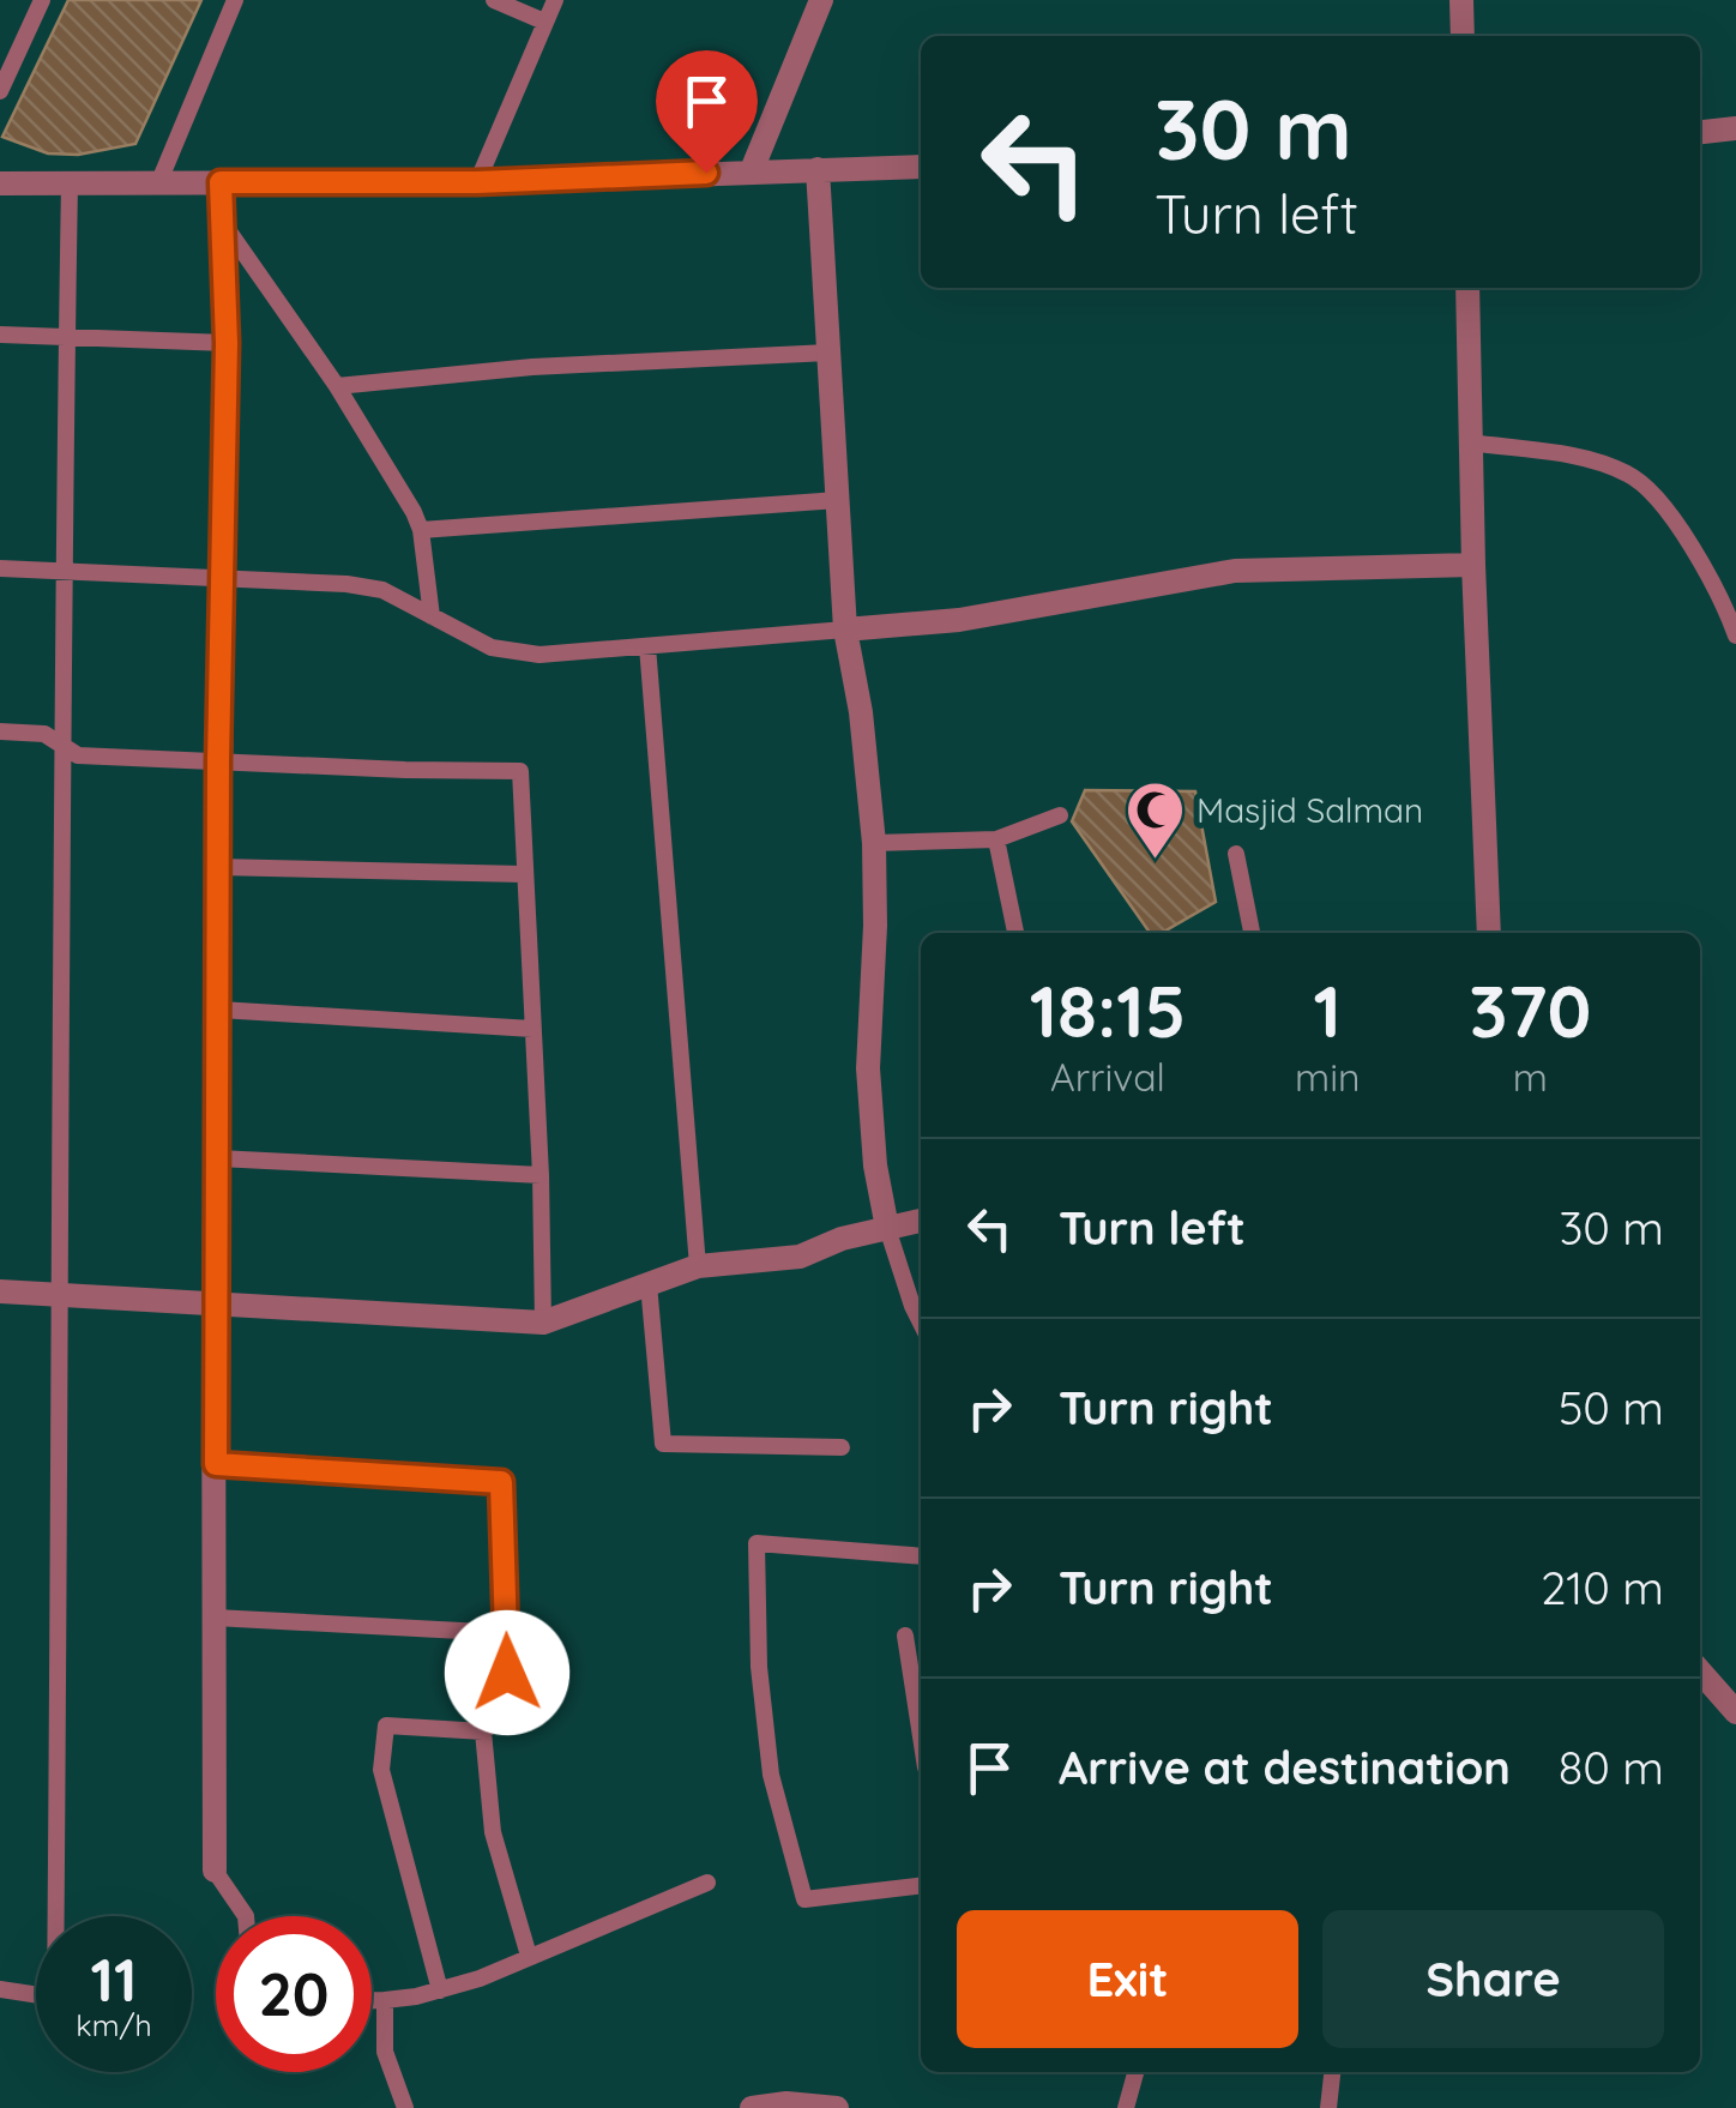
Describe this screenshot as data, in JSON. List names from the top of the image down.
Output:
{
  "places": {
    "mosque": ["Masjid Salman"]
  },
  "page": {
    "turn": ["30 m", "Turn left"],
    "eta": [
      "18:15",
      "Arrival",
      "1",
      "min",
      "370",
      "m"
    ],
    "list": [
      {
        "name": "Turn left",
        "value": "30 m"
      },
      {
        "name": "Turn right",
        "value": "50 m"
      },
      {
        "name": "Turn right",
        "value": "210 m"
      },
      {
        "name": "Arrive at destination",
        "value": "80 m"
      }
    ],
    "buttons": ["Exit", "Share"],
    "speed": "11 km/h",
    "limit": "20"
  }
}
